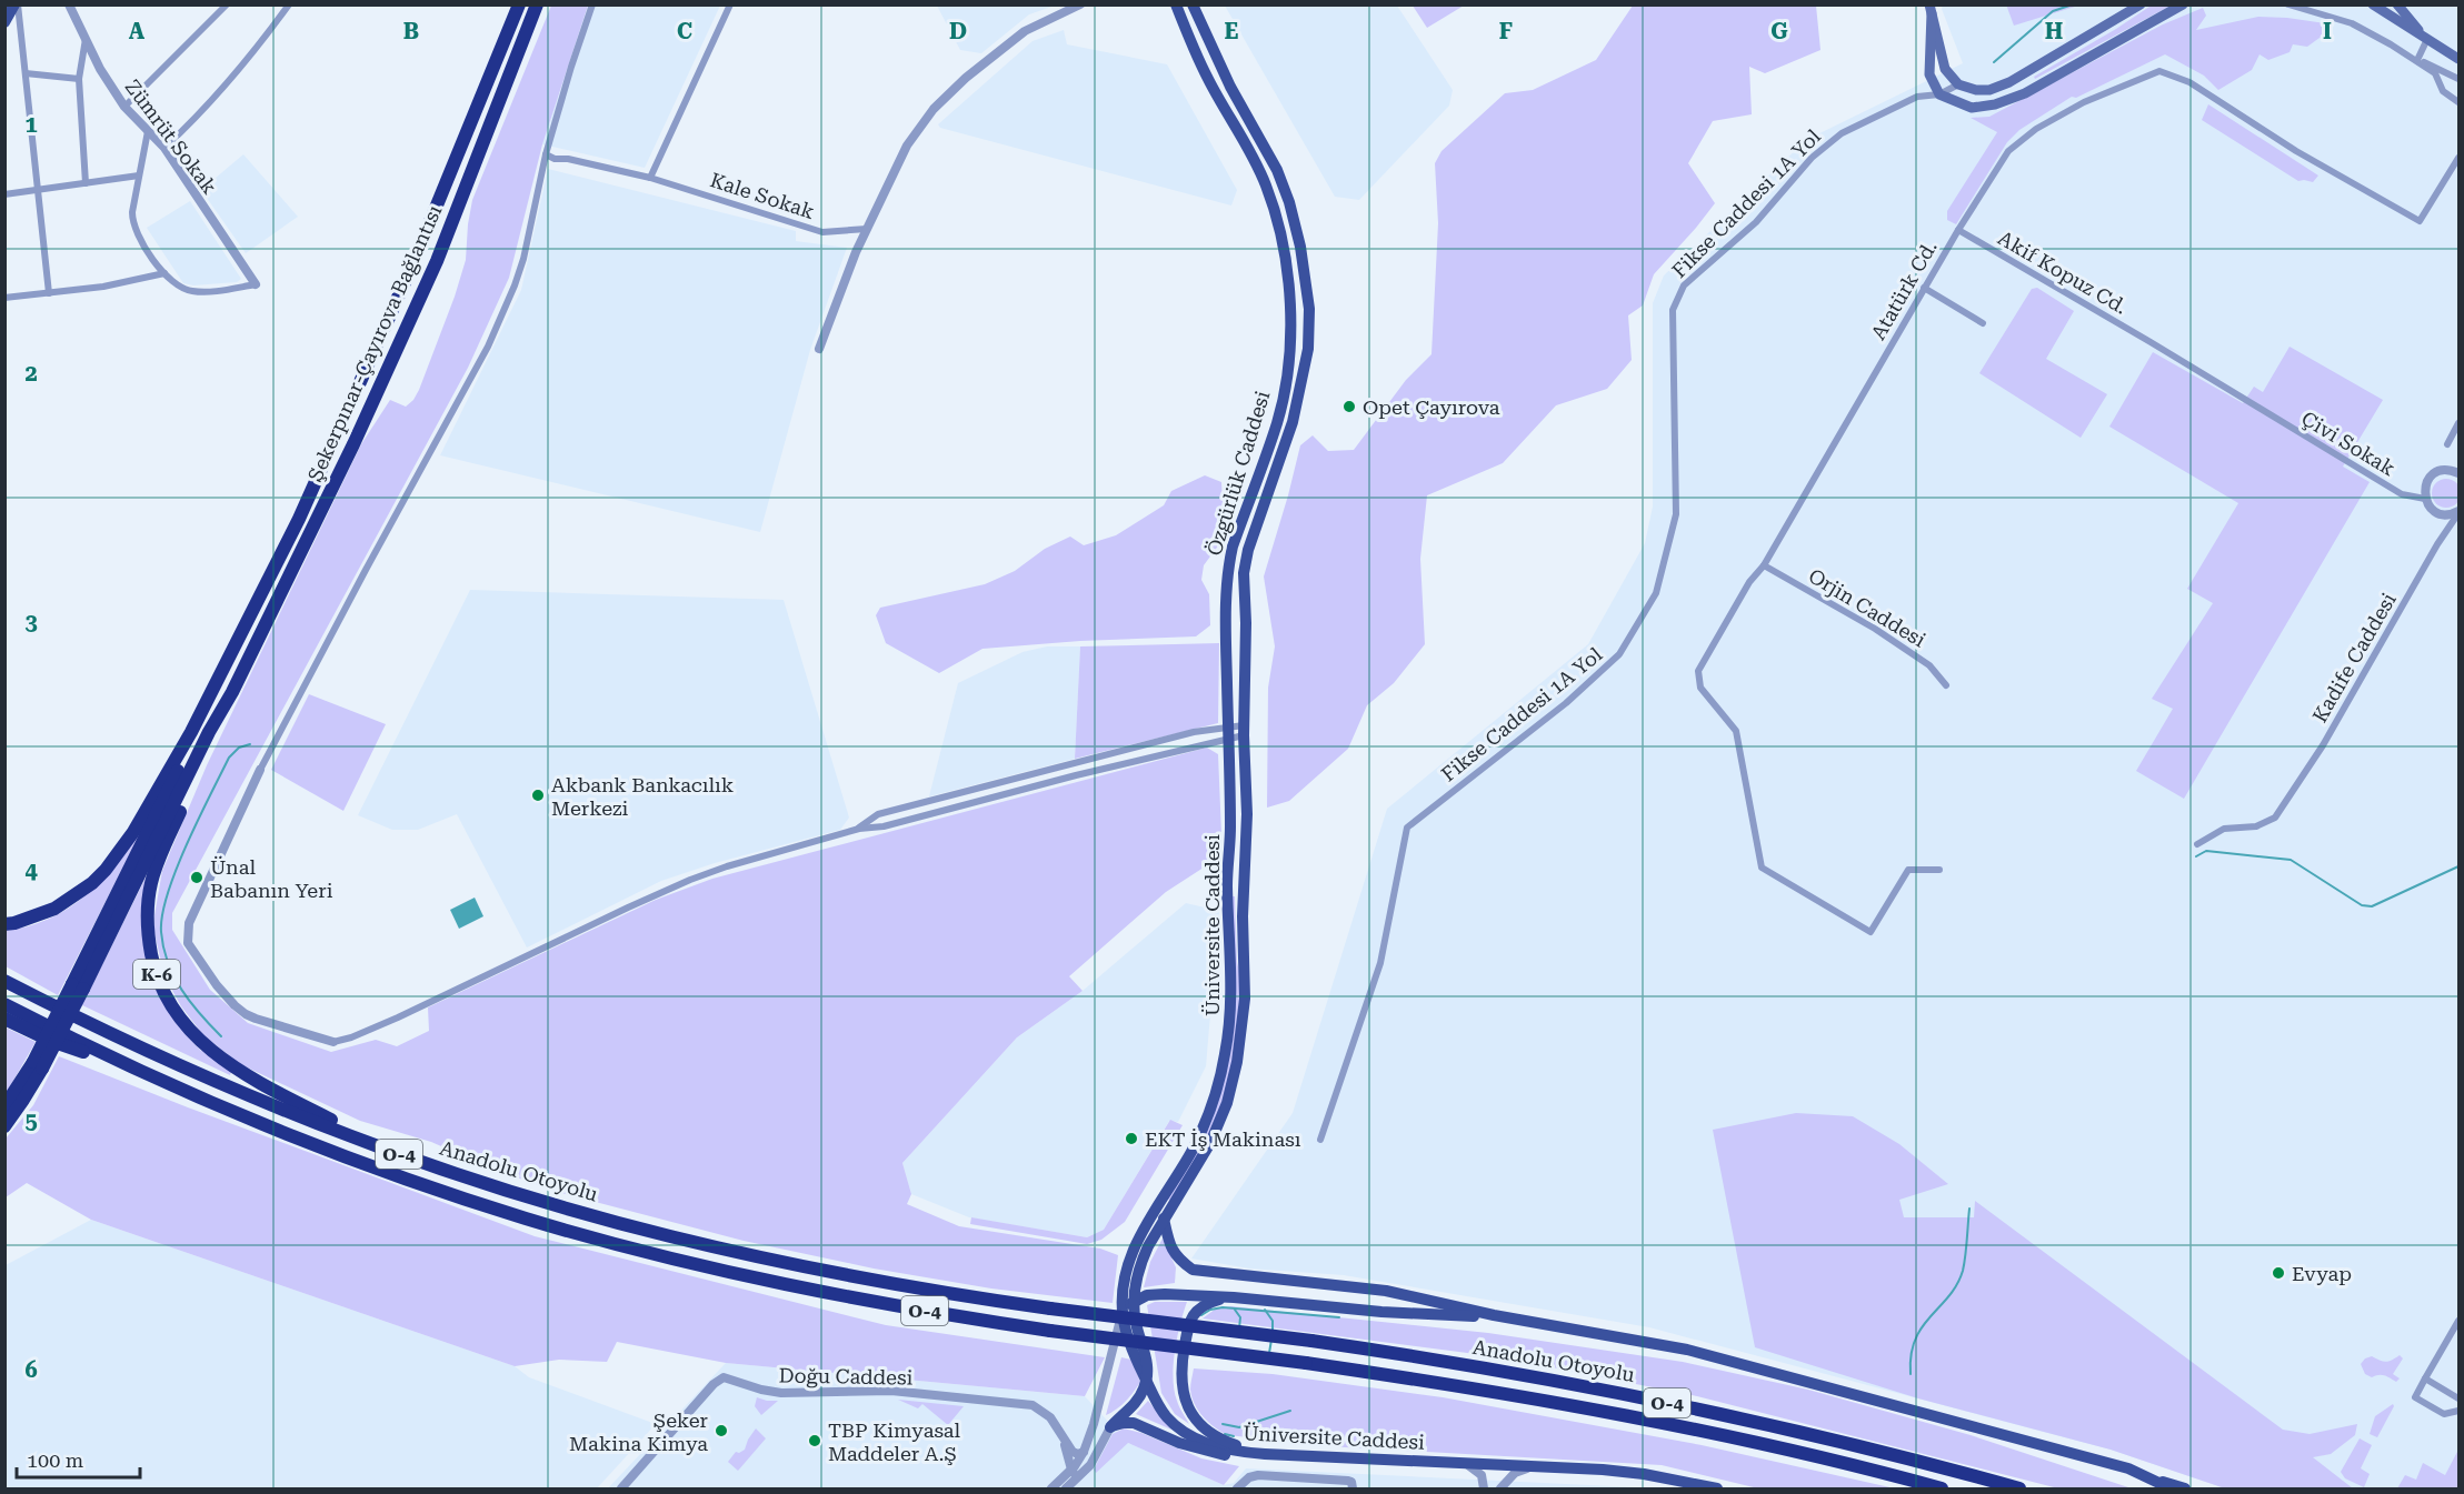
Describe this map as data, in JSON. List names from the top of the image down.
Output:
{
  "streets": {
    "highway": [
      "Şekerpınar-Çayırova Bağlantısı",
      "K-6",
      "O-4",
      "Anadolu Otoyolu"
    ],
    "main road": ["Özgürlük Caddesi", "Üniversite Caddesi"],
    "street": [
      "Zümrüt Sokak",
      "Kale Sokak",
      "Fikse Caddesi 1A Yol",
      "Akif Kopuz Cd.",
      "Atatürk Cd.",
      "Çivi Sokak",
      "Orjin Caddesi",
      "Kadife Caddesi",
      "Doğu Caddesi"
    ]
  },
  "crossings": [
    ["Akif Kopuz Cd.", "Atatürk Cd."],
    ["Akif Kopuz Cd.", "Çivi Sokak"],
    ["Atatürk Cd.", "Orjin Caddesi"],
    ["Şekerpınar-Çayırova Bağlantısı", "K-6"],
    ["Özgürlük Caddesi", "Üniversite Caddesi"],
    ["K-6", "Anadolu Otoyolu"]
  ],
  "places": [
    "Opet Çayırova",
    "Akbank Bankacılık Merkezi",
    "Ünal Babanın Yeri",
    "EKT İş Makinası",
    "Evyap",
    "Şeker Makina Kimya",
    "TBP Kimyasal Maddeler A.Ş"
  ],
  "scale_bar": "100 m",
  "grid": {
    "columns": [
      "A",
      "B",
      "C",
      "D",
      "E",
      "F",
      "G",
      "H",
      "I"
    ],
    "rows": [
      "1",
      "2",
      "3",
      "4",
      "5",
      "6"
    ]
  }
}
